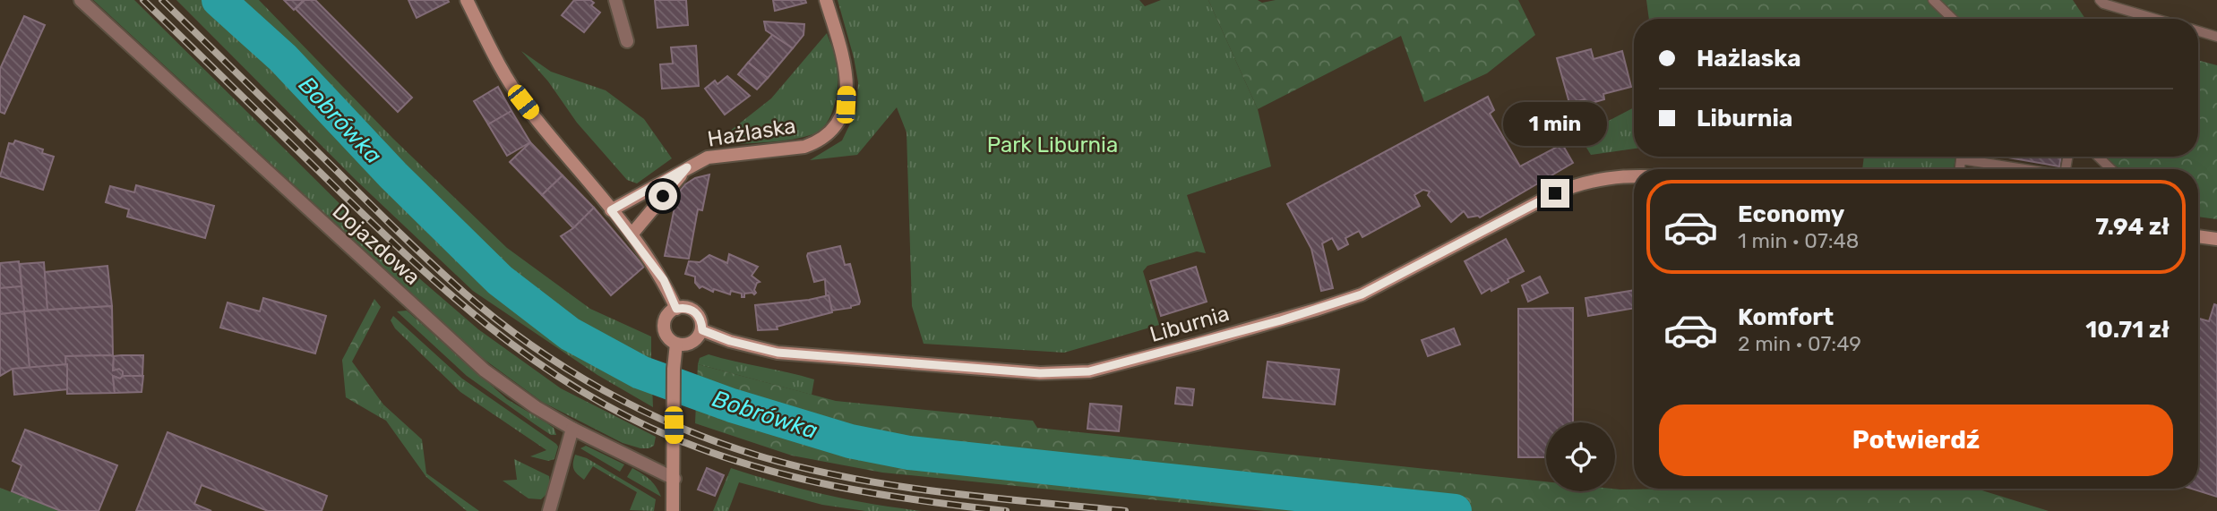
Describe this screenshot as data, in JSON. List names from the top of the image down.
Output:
{
  "streets": {
    "street": ["Hażlaska", "Dojazdowa", "Liburnia"]
  },
  "water": ["Bobrówka"],
  "parks": ["Park Liburnia"],
  "page": {
    "banner": ["Hażlaska", "Liburnia"],
    "bubble": "1 min",
    "list": [
      {
        "name": "Economy",
        "note": "1 min · 07:48",
        "value": "7.94 zł"
      },
      {
        "name": "Komfort",
        "note": "2 min · 07:49",
        "value": "10.71 zł"
      }
    ],
    "buttons": "Potwierdź"
  }
}
